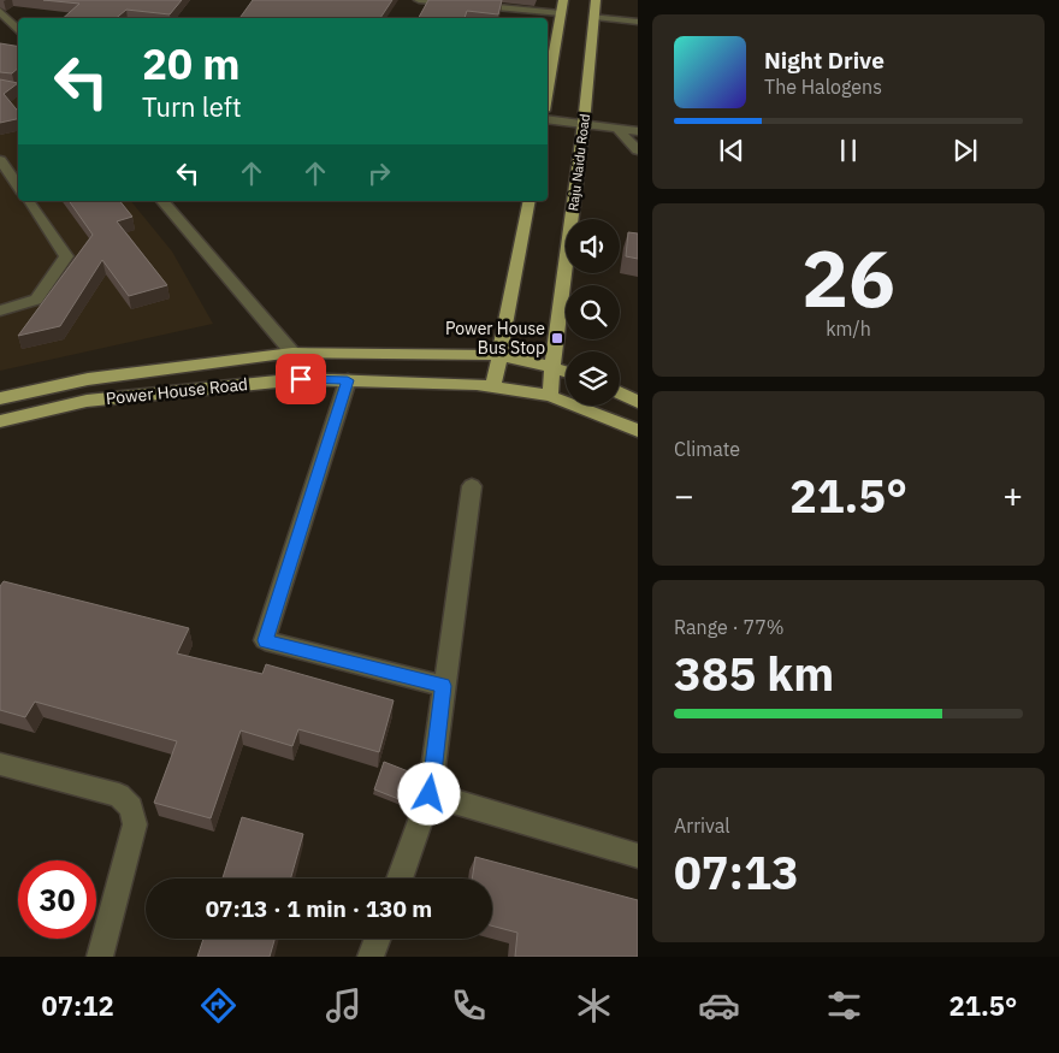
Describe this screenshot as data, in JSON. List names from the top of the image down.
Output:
{
  "streets": {
    "main road": ["Raju Naidu Road", "Power House Road"]
  },
  "crossings": [
    ["Raju Naidu Road", "Power House Road"]
  ],
  "places": {
    "transit": ["Power House Bus Stop"]
  },
  "page": {
    "turn": ["20 m", "Turn left"],
    "song": ["Night Drive", "The Halogens"],
    "tile": [
      ["26", "km/h"],
      "Climate",
      ["Range · 77%", "385 km"],
      ["Arrival", "07:13"]
    ],
    "heat": ["−", "21.5°", "+"],
    "limit": "30",
    "trip": "07:13 · 1 min · 130 m",
    "tabs": ["07:12", "21.5°"]
  }
}
